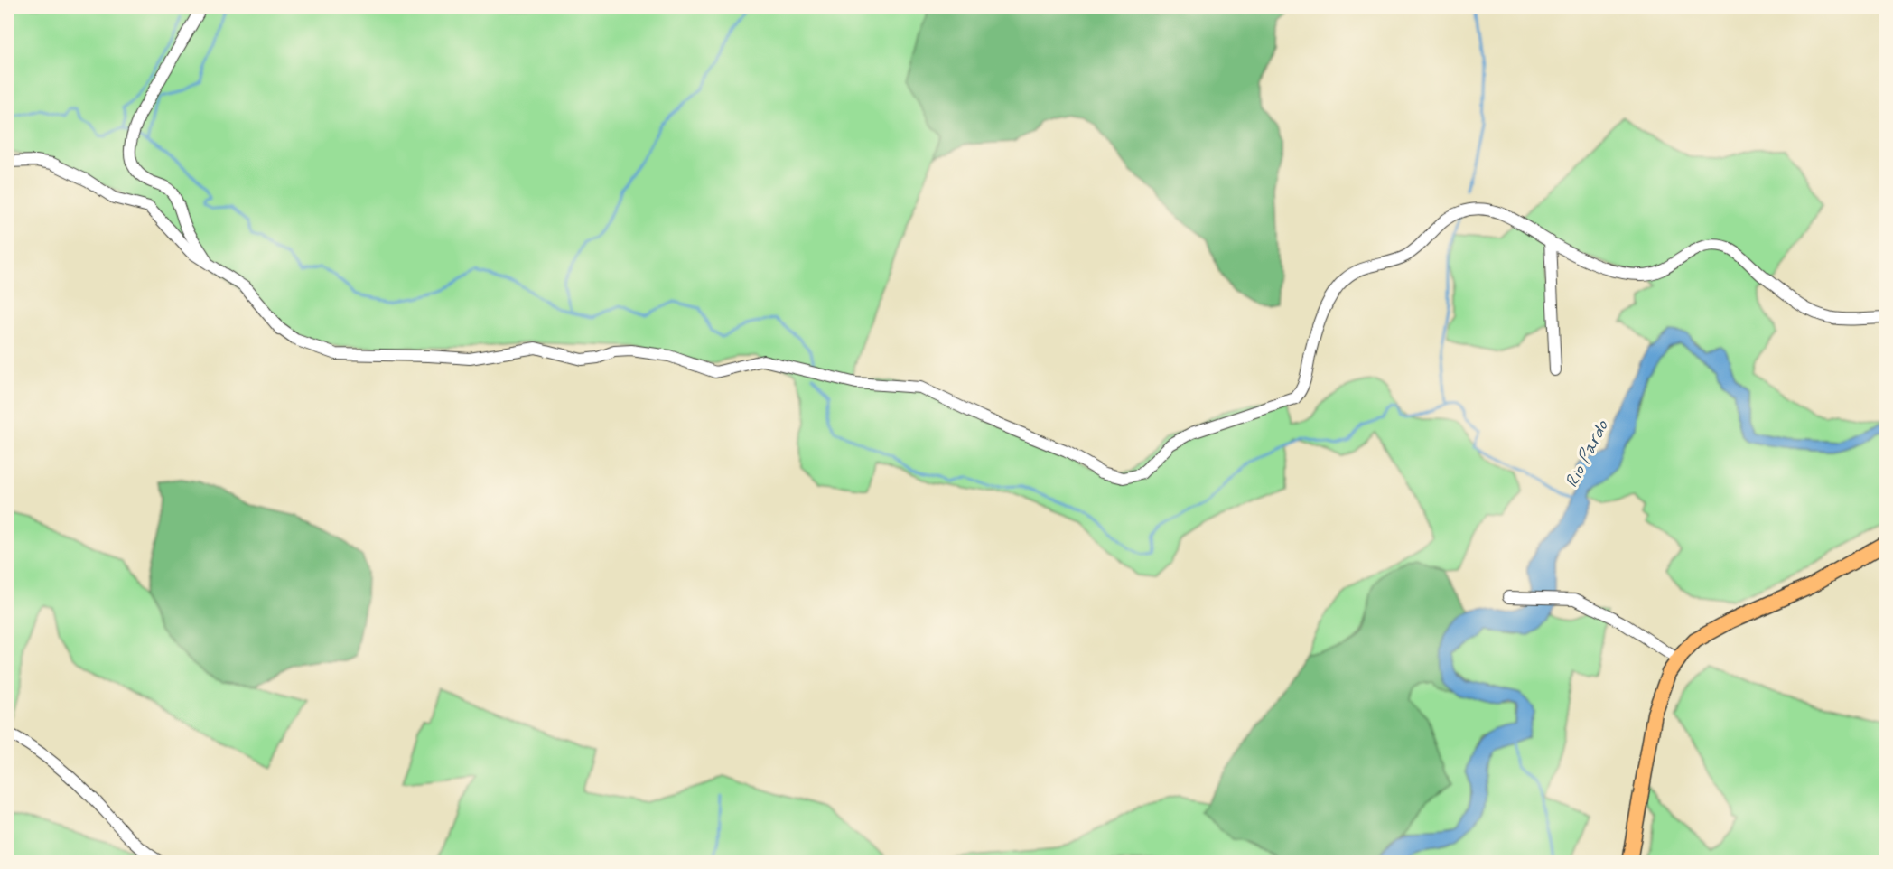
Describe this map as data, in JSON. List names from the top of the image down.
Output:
{
  "water": ["Rio Pardo"]
}
